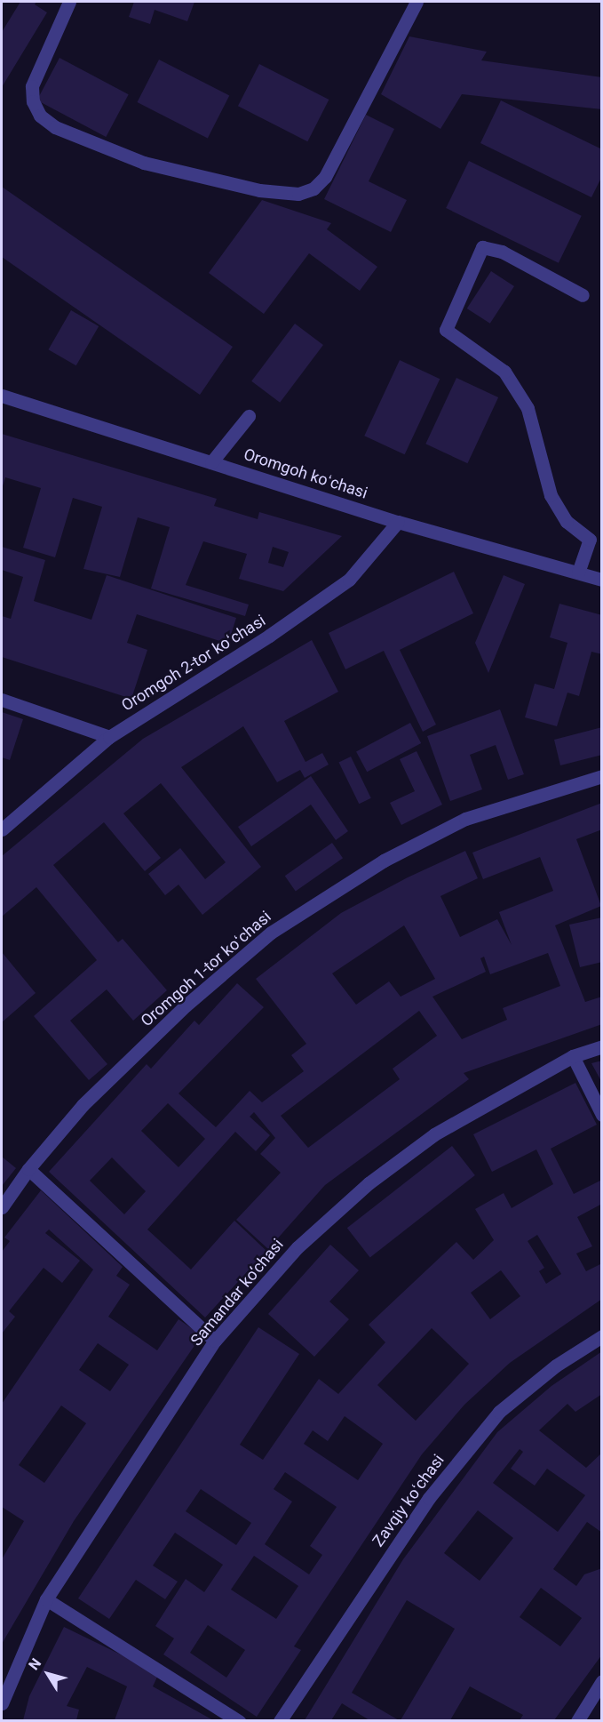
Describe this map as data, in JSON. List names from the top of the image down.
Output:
{
  "streets": {
    "street": [
      "Oromgoh koʻchasi",
      "Oromgoh 2-tor koʻchasi",
      "Oromgoh 1-tor koʻchasi",
      "Samandar ko‘chasi",
      "Zavqiy koʻchasi"
    ]
  },
  "crossings": [
    ["Oromgoh koʻchasi", "Oromgoh 2-tor koʻchasi"]
  ],
  "north": "top left"
}
